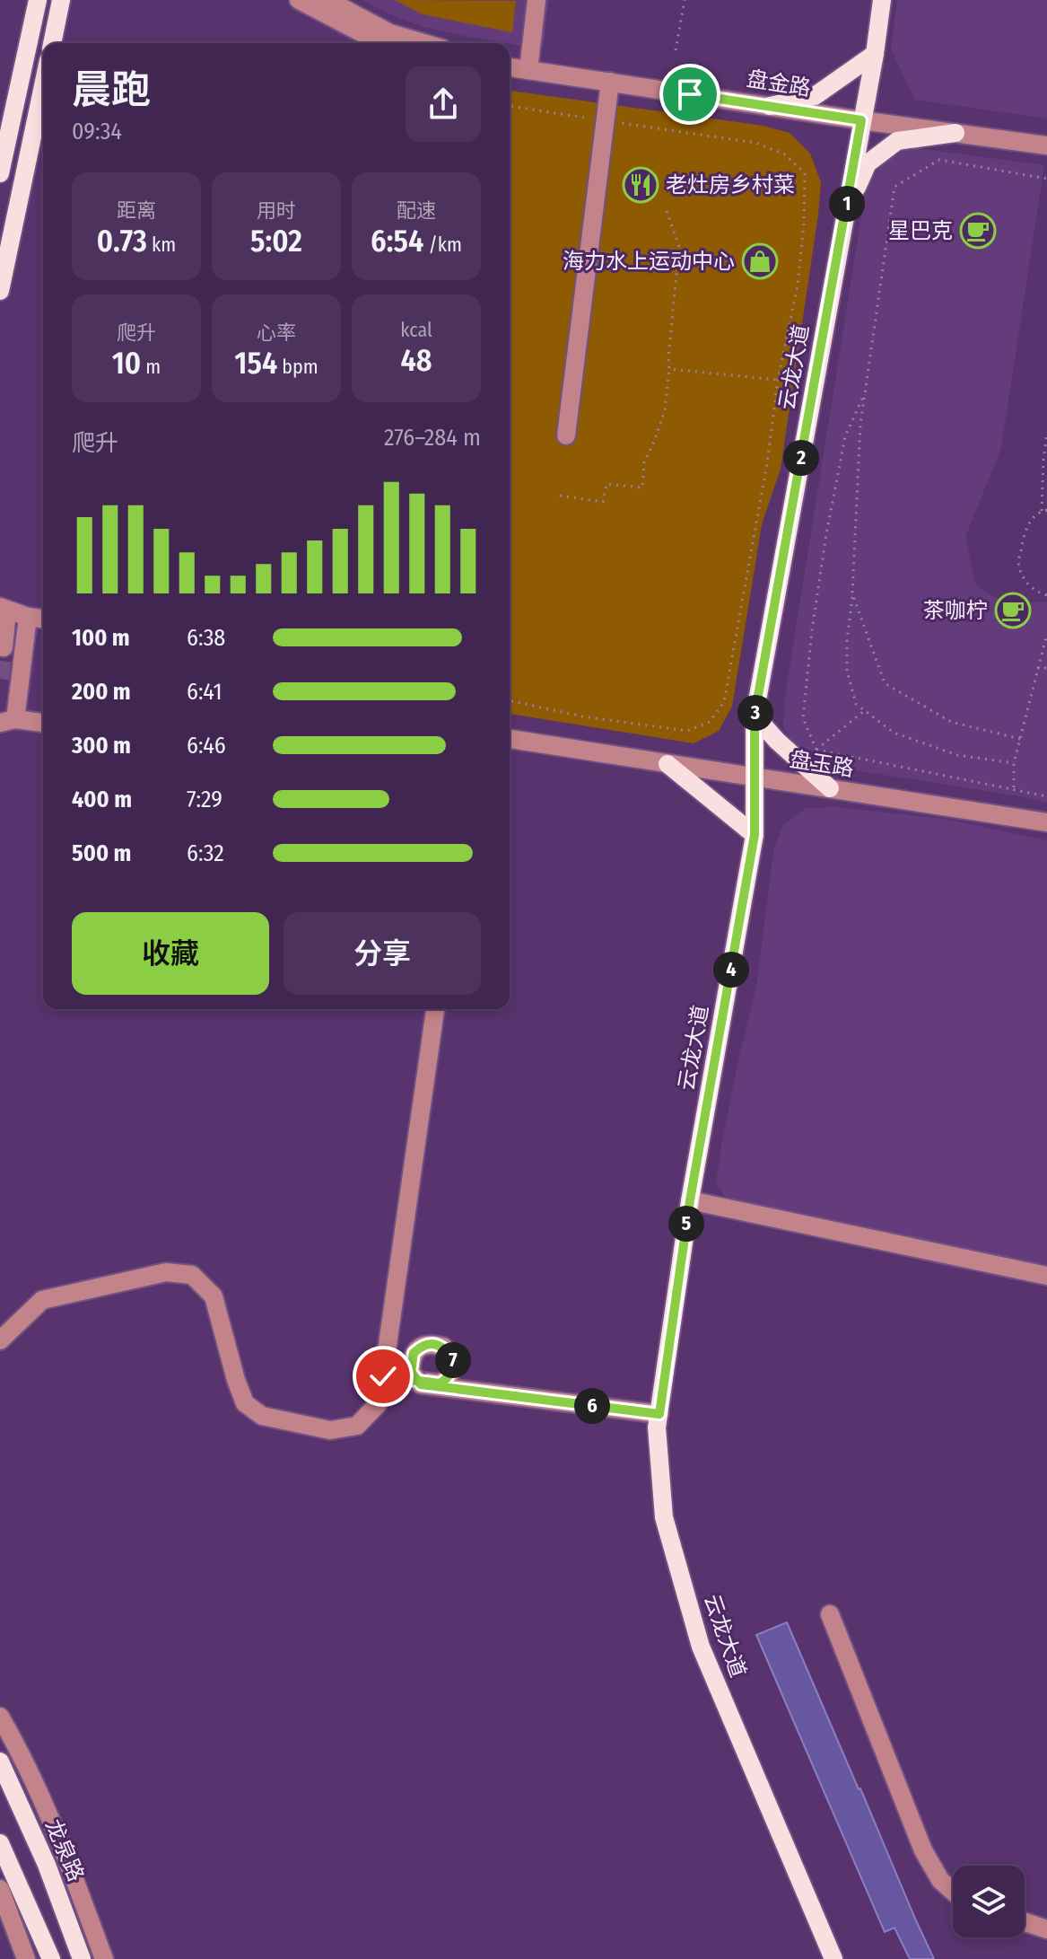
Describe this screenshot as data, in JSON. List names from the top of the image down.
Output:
{
  "streets": {
    "main road": ["云龙大道", "龙泉路"],
    "street": ["盘金路", "盘玉路"]
  },
  "crossings": [
    ["盘金路", "云龙大道"],
    ["云龙大道", "盘玉路"]
  ],
  "places": {
    "restaurant": ["老灶房乡村菜"],
    "cafe": ["星巴克", "茶咖柠"],
    "shop": ["海力水上运动中心"]
  },
  "page": {
    "heading": ["晨跑", "09:34"],
    "stats": [
      ["距离", "0.73 km"],
      ["用时", "5:02"],
      ["配速", "6:54 /km"],
      ["爬升", "10 m"],
      ["心率", "154 bpm"],
      ["kcal", "48"]
    ],
    "pins": [
      "1",
      "2",
      "3",
      "4",
      "5",
      "7",
      "6"
    ],
    "chart": ["爬升", "276–284 m"],
    "list": [
      {
        "name": "100 m",
        "note": "6:38"
      },
      {
        "name": "200 m",
        "note": "6:41"
      },
      {
        "name": "300 m",
        "note": "6:46"
      },
      {
        "name": "400 m",
        "note": "7:29"
      },
      {
        "name": "500 m",
        "note": "6:32"
      }
    ],
    "buttons": ["收藏", "分享"]
  }
}
